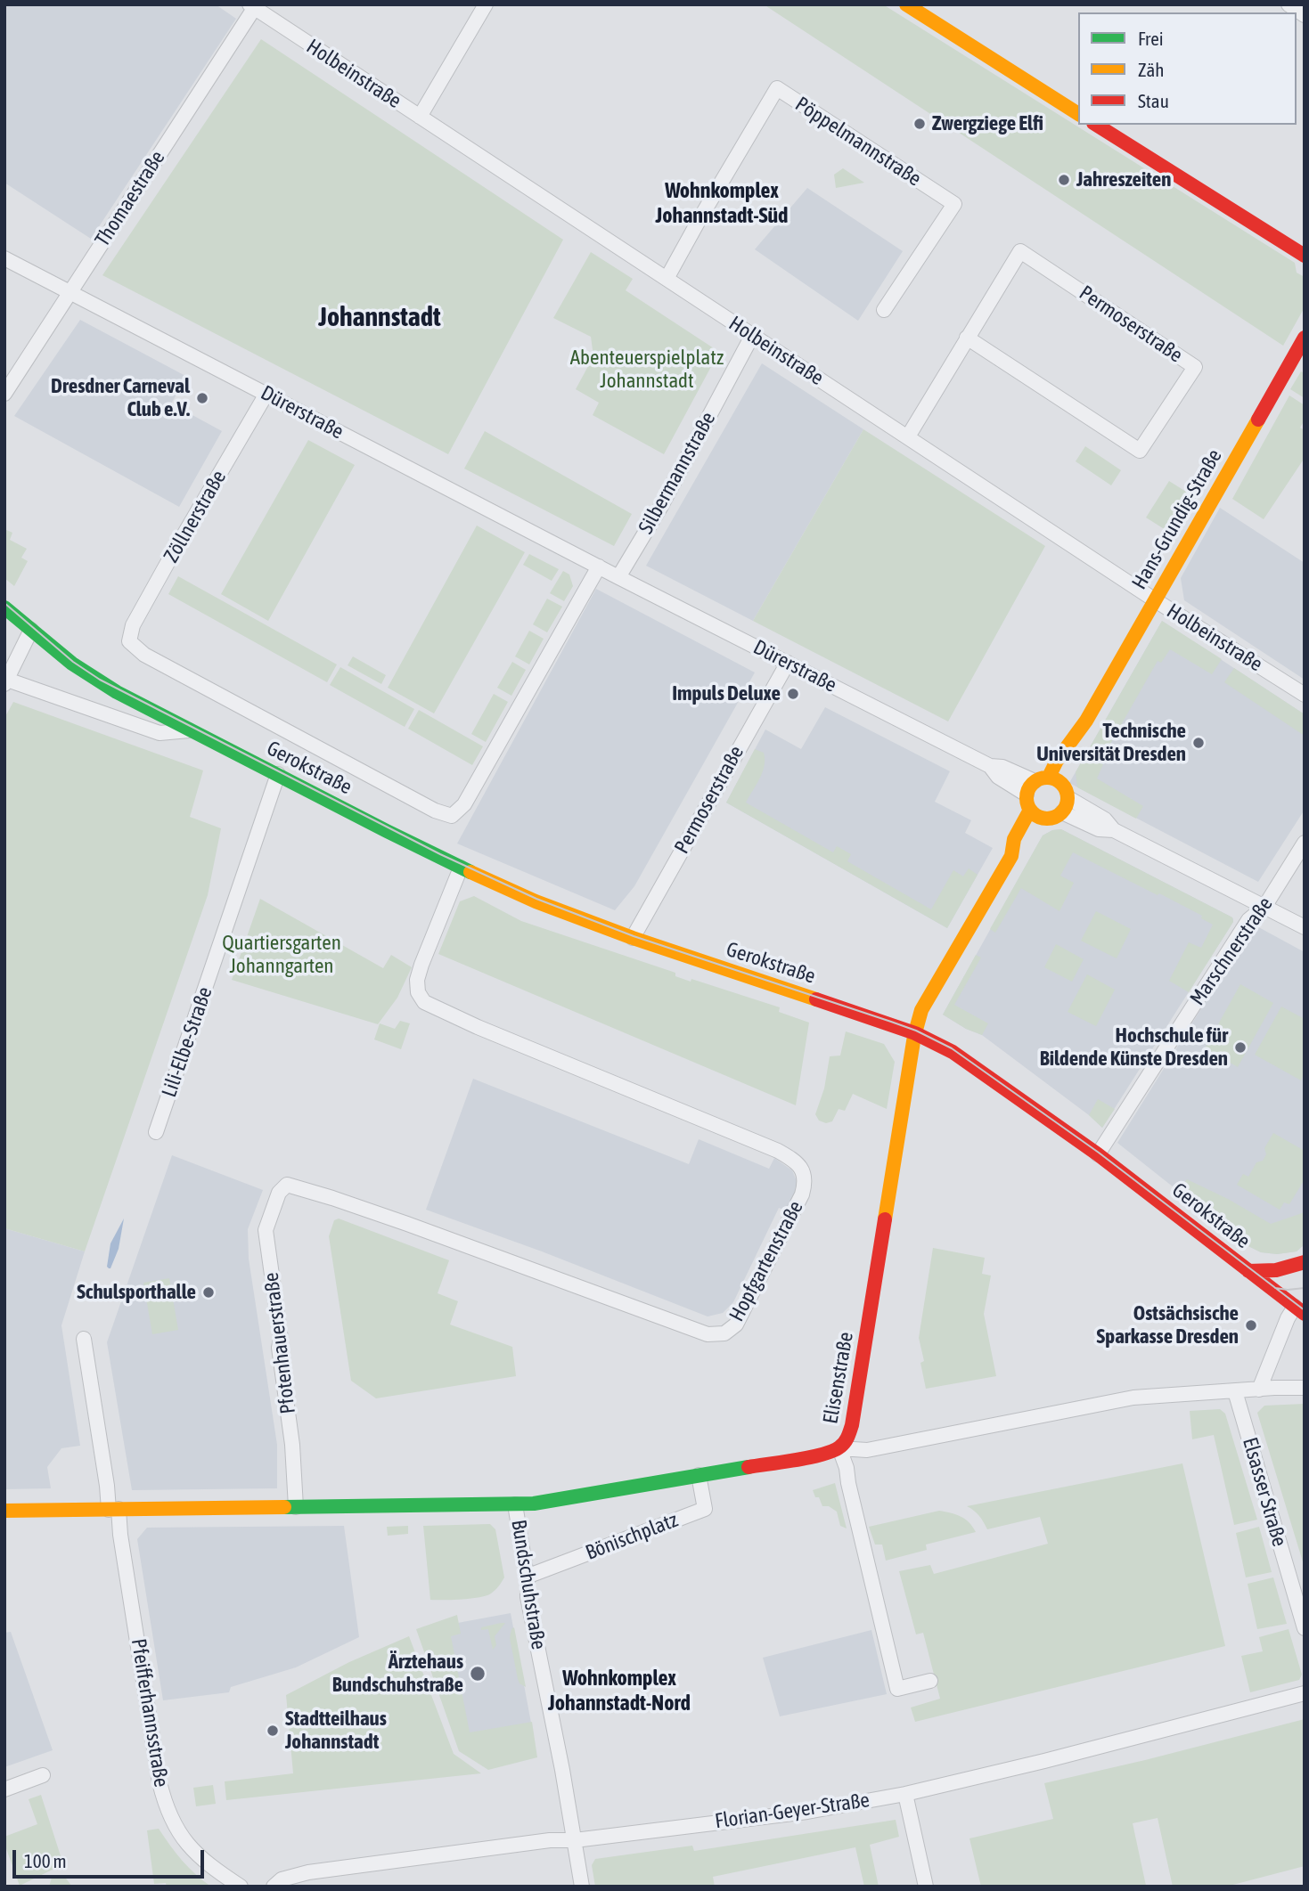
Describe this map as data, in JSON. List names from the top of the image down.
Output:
{
  "streets": {
    "street": [
      "Holbeinstraße",
      "Pöppelmannstraße",
      "Thomaestraße",
      "Permoserstraße",
      "Dürerstraße",
      "Silbermannstraße",
      "Zöllnerstraße",
      "Hans-Grundig-Straße",
      "Gerokstraße",
      "Marschnerstraße",
      "Lili-Elbe-Straße",
      "Hopfgartenstraße",
      "Pfotenhauerstraße",
      "Elisenstraße",
      "Elsasser Straße",
      "Bönischplatz",
      "Bundschuhstraße",
      "Pfeifferhannsstraße",
      "Florian-Geyer-Straße"
    ]
  },
  "crossings": [
    ["Holbeinstraße", "Pöppelmannstraße"],
    ["Holbeinstraße", "Thomaestraße"],
    ["Holbeinstraße", "Permoserstraße"],
    ["Holbeinstraße", "Silbermannstraße"],
    ["Holbeinstraße", "Hans-Grundig-Straße"],
    ["Thomaestraße", "Dürerstraße"],
    ["Permoserstraße", "Dürerstraße"],
    ["Permoserstraße", "Gerokstraße"],
    ["Dürerstraße", "Silbermannstraße"],
    ["Dürerstraße", "Zöllnerstraße"],
    ["Dürerstraße", "Hans-Grundig-Straße"],
    ["Dürerstraße", "Gerokstraße"],
    ["Zöllnerstraße", "Gerokstraße"],
    ["Gerokstraße", "Marschnerstraße"],
    ["Gerokstraße", "Lili-Elbe-Straße"],
    ["Gerokstraße", "Hopfgartenstraße"],
    ["Gerokstraße", "Elisenstraße"],
    ["Hopfgartenstraße", "Pfotenhauerstraße"],
    ["Bönischplatz", "Bundschuhstraße"],
    ["Bundschuhstraße", "Florian-Geyer-Straße"]
  ],
  "districts": ["Wohnkomplex Johannstadt-Süd", "Johannstadt", "Wohnkomplex Johannstadt-Nord"],
  "parks": ["Abenteuerspielplatz Johannstadt", "Quartiersgarten Johanngarten"],
  "places": [
    "Zwergziege Elfi",
    "Jahreszeiten",
    "Dresdner Carneval Club e.V.",
    "Impuls Deluxe",
    "Technische Universität Dresden",
    "Hochschule für Bildende Künste Dresden",
    "Schulsporthalle",
    "Ostsächsische Sparkasse Dresden",
    "Ärztehaus Bundschuhstraße",
    "Stadtteilhaus Johannstadt"
  ],
  "legend": ["Frei", "Zäh", "Stau"],
  "scale_bar": "100 m"
}
